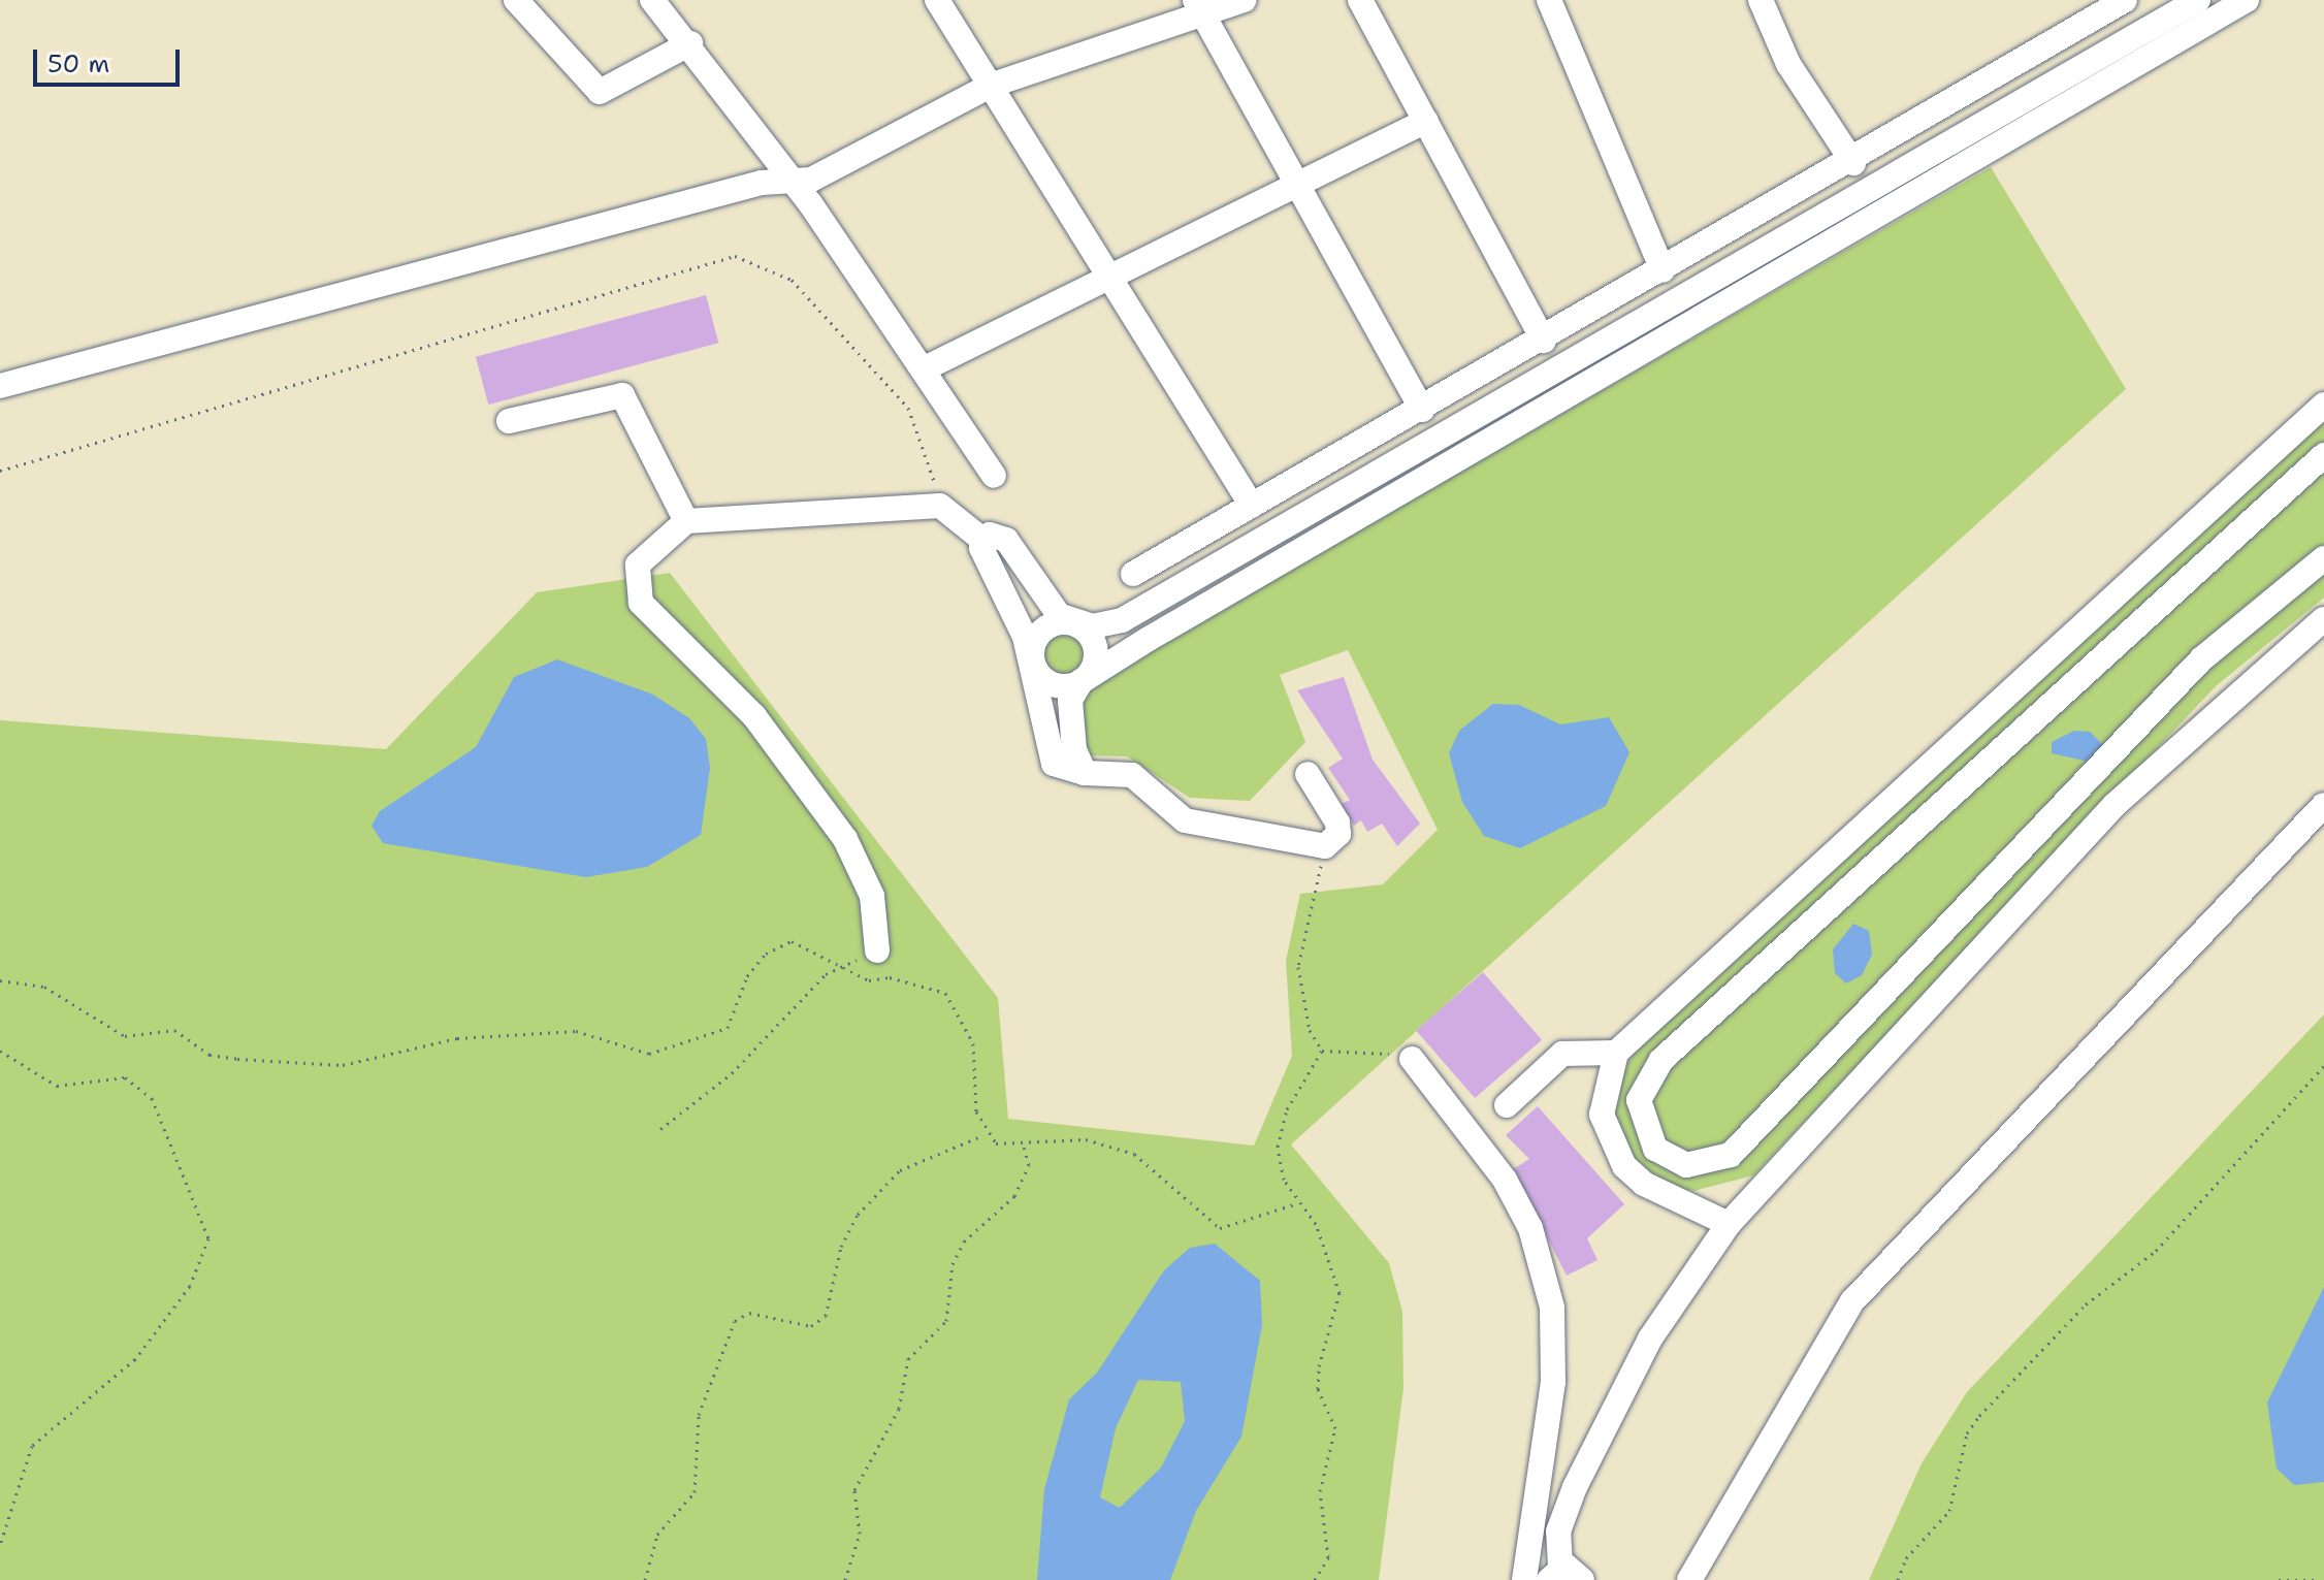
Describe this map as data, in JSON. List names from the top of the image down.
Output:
{
  "scale_bar": "50 m"
}
